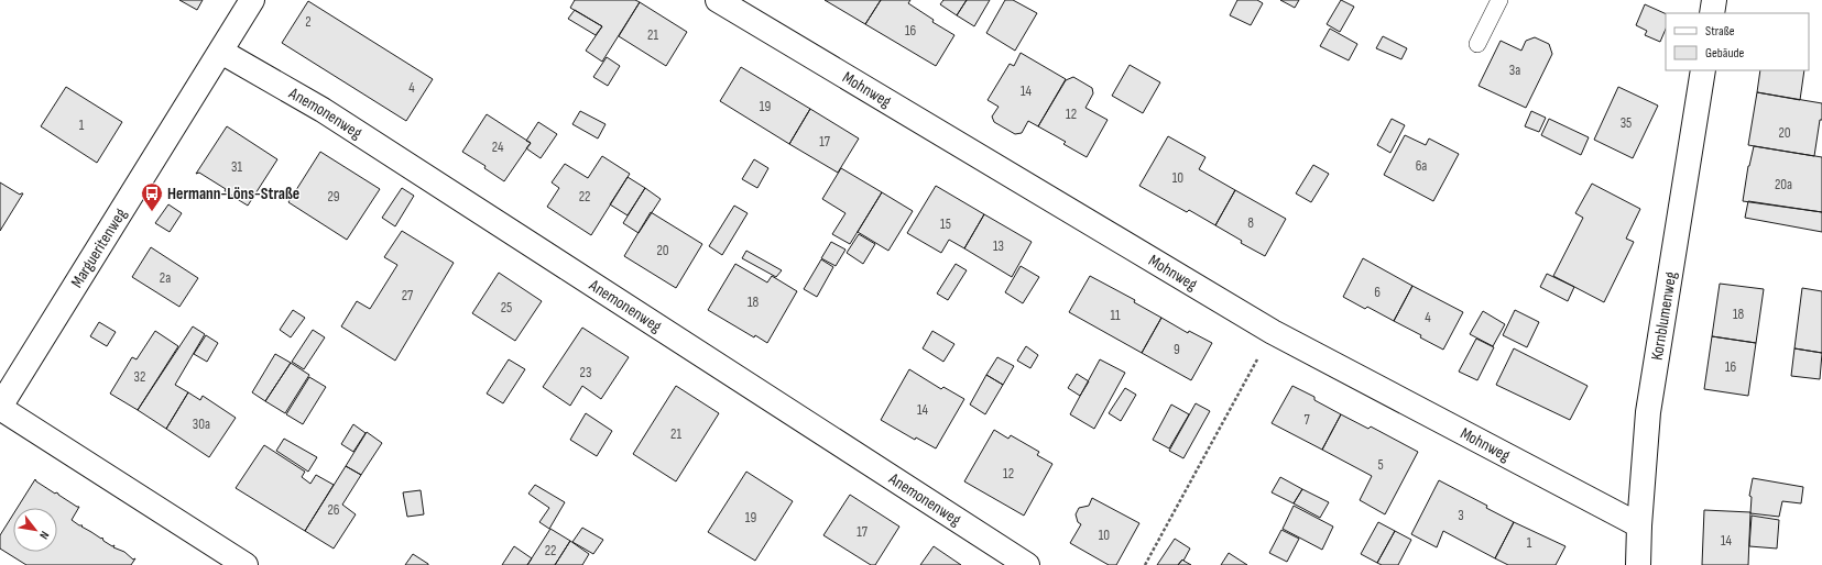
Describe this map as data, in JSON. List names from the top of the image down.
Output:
{
  "streets": {
    "street": [
      "Mohnweg",
      "Anemonenweg",
      "Margueritenweg",
      "Kornblumenweg"
    ]
  },
  "crossings": [
    ["Mohnweg", "Kornblumenweg"],
    ["Anemonenweg", "Margueritenweg"]
  ],
  "places": {
    "bus stop": ["Hermann-Löns-Straße"]
  },
  "house_numbers": [
    "2",
    "16",
    "21",
    "3a",
    "4",
    "14",
    "19",
    "12",
    "35",
    "1",
    "20",
    "17",
    "24",
    "6a",
    "31",
    "10",
    "20a",
    "29",
    "22",
    "8",
    "15",
    "13",
    "20",
    "2a",
    "6",
    "27",
    "18",
    "25",
    "18",
    "11",
    "4",
    "9",
    "16",
    "23",
    "32",
    "14",
    "7",
    "30a",
    "21",
    "5",
    "12",
    "26",
    "3",
    "19",
    "17",
    "10",
    "14",
    "1",
    "22"
  ],
  "legend": ["Straße", "Gebäude"],
  "north": "bottom right"
}
